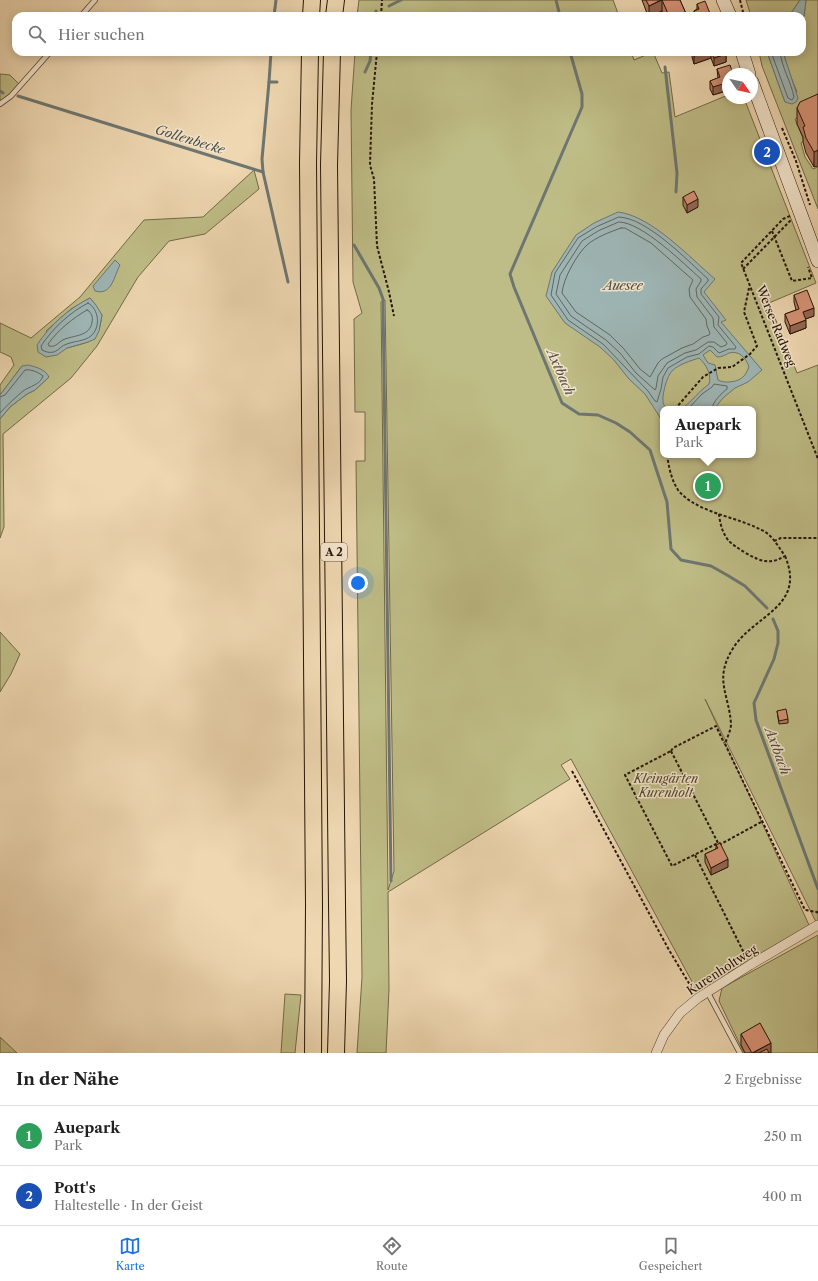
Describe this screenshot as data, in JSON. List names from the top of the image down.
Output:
{
  "streets": {
    "highway": ["A 2"],
    "street": ["Kurenholtweg"],
    "path": ["Werse-Radweg"]
  },
  "water": ["Gollenbecke", "Auesee", "Axtbach"],
  "parks": ["Kleingärten Kurenholt"],
  "north": "bottom right",
  "page": {
    "search": "Hier suchen",
    "pins": ["2", "1"],
    "popup": ["Auepark", "Park"],
    "heading": ["In der Nähe", "2 Ergebnisse"],
    "list": [
      {
        "mark": "1",
        "name": "Auepark",
        "note": "Park",
        "value": "250 m"
      },
      {
        "mark": "2",
        "name": "Pott's",
        "note": "Haltestelle · In der Geist",
        "value": "400 m"
      }
    ],
    "nav": ["Karte", "Route", "Gespeichert"]
  }
}
